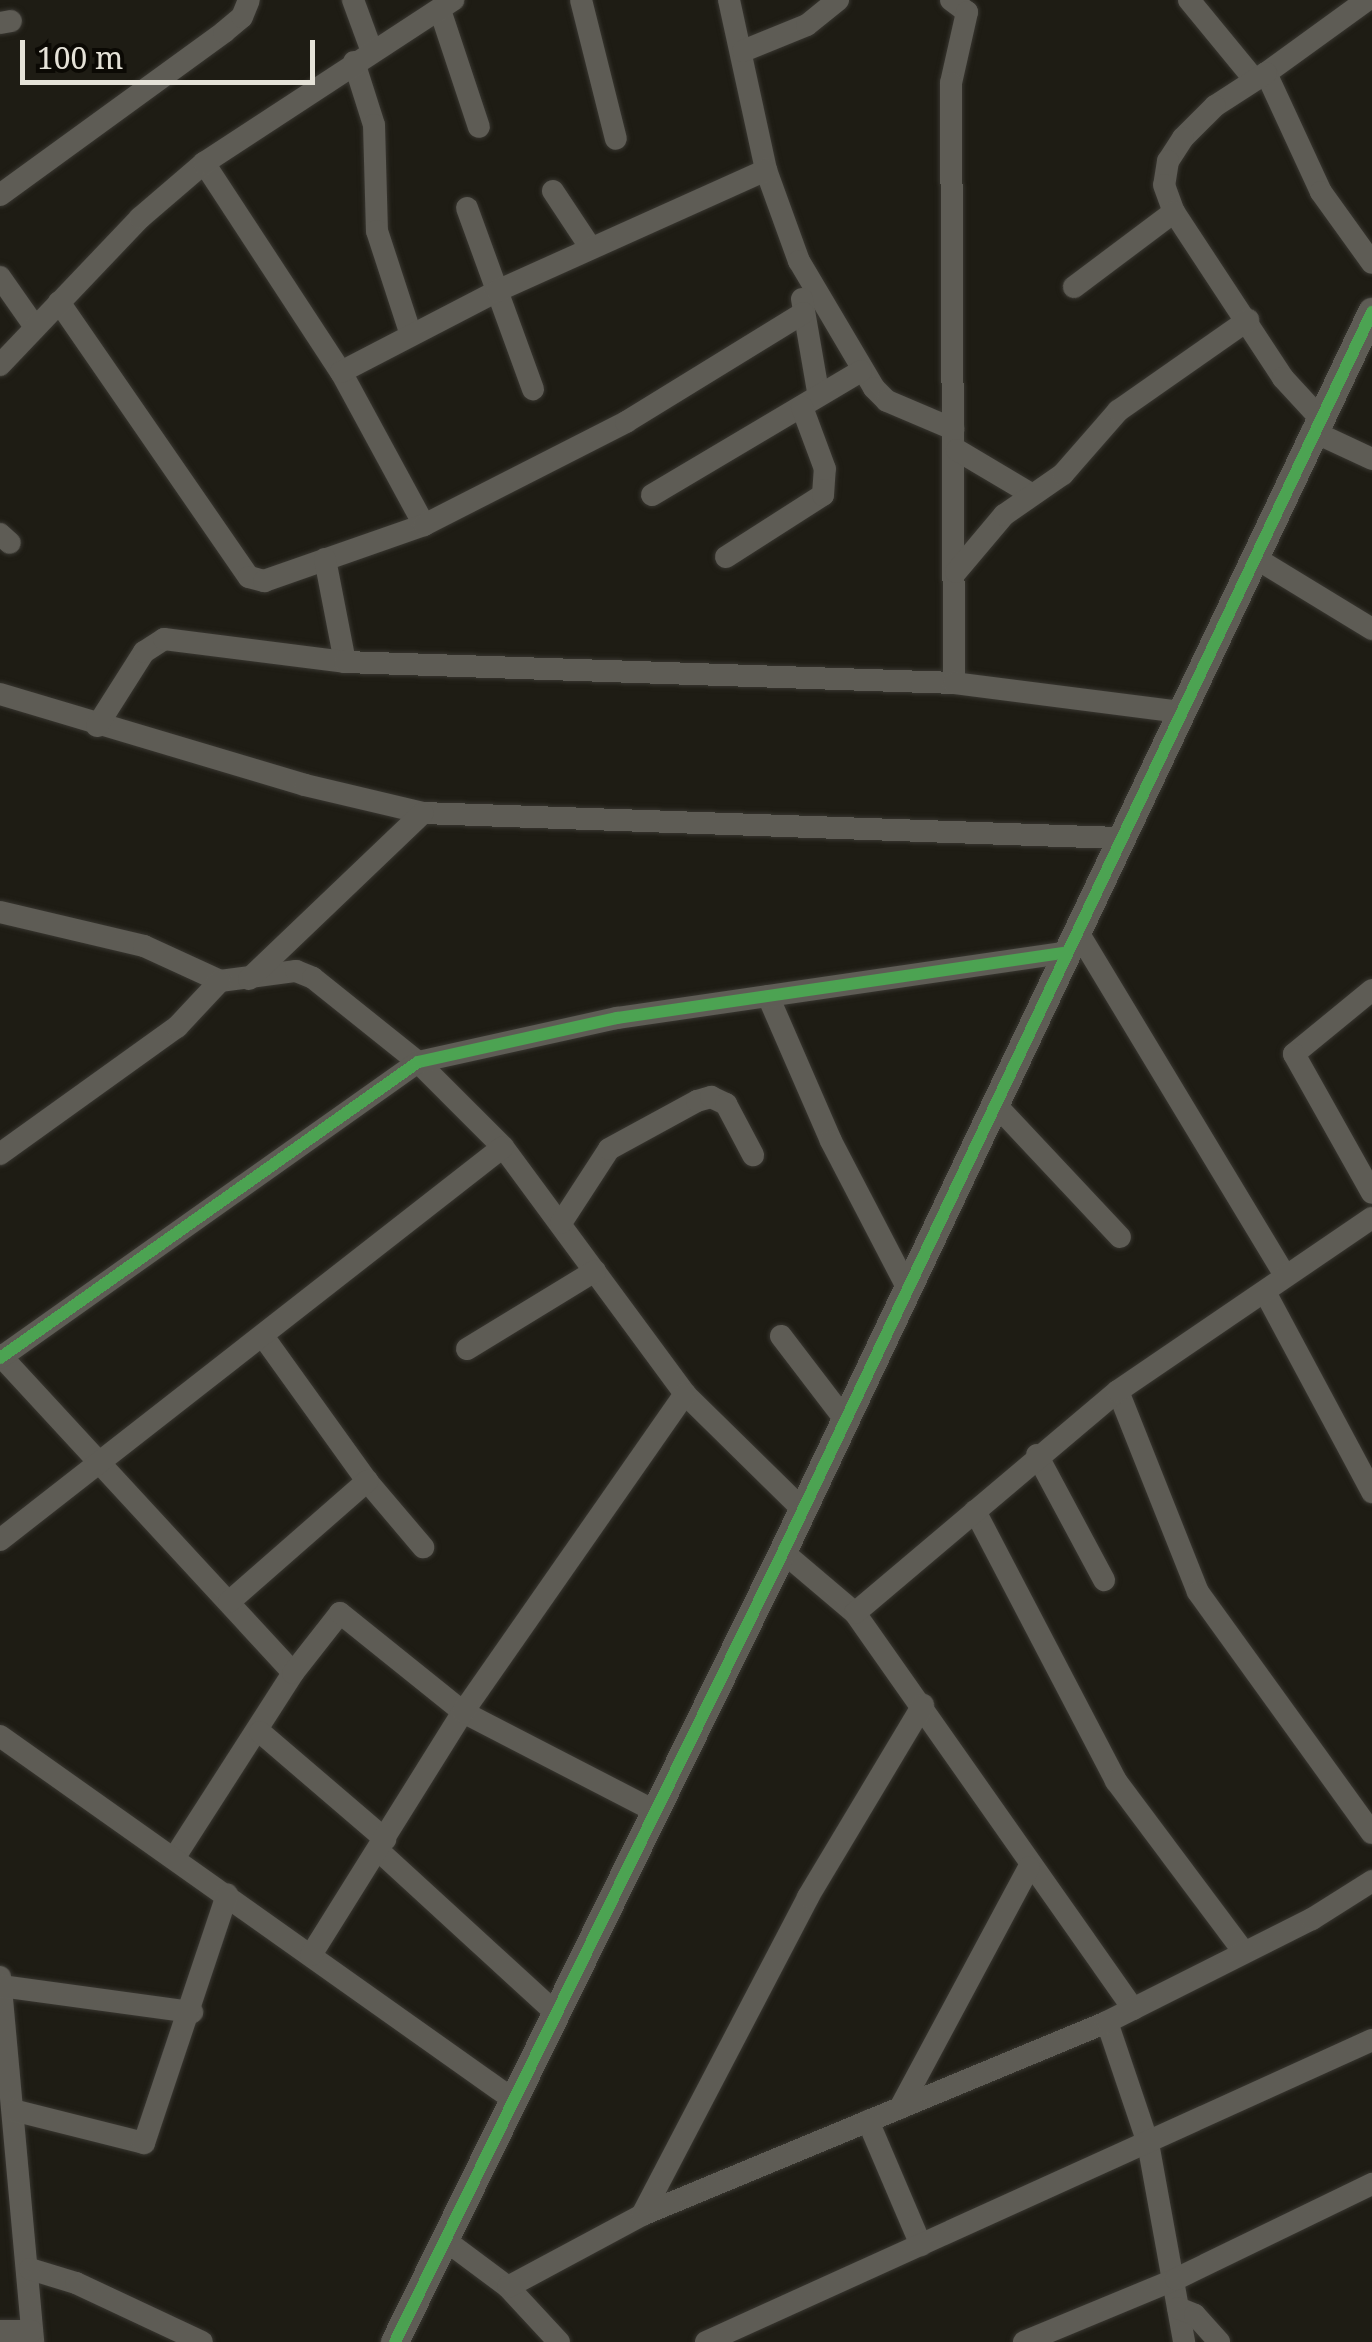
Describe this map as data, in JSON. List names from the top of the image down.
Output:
{
  "scale_bar": "100 m"
}
